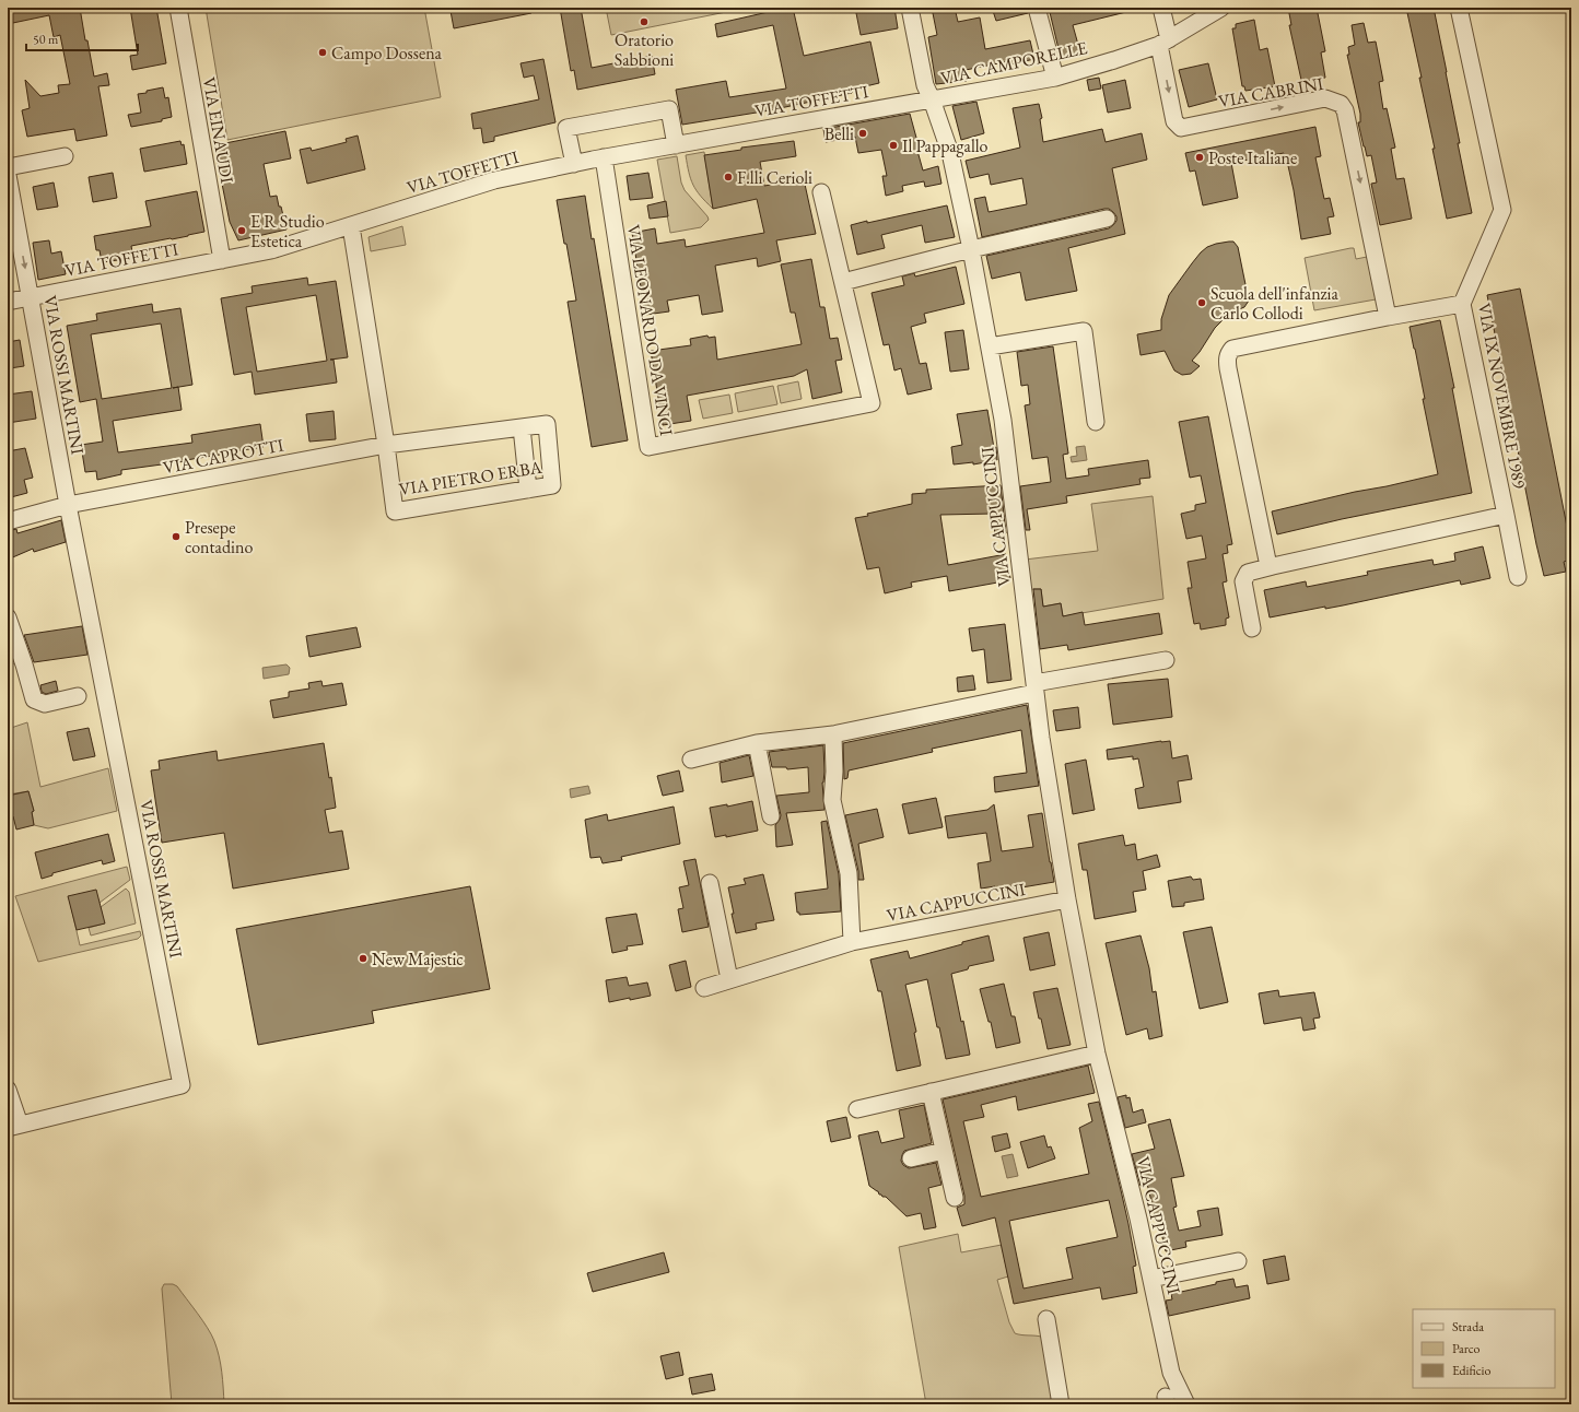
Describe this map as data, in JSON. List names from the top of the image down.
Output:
{
  "streets": {
    "street": [
      "VIA CAMPORELLE",
      "VIA CABRINI",
      "VIA TOFFETTI",
      "VIA EINAUDI",
      "VIA LEONARDO DA VINCI",
      "VIA ROSSI MARTINI",
      "VIA IX NOVEMBRE 1989",
      "VIA CAPROTTI",
      "VIA PIETRO ERBA",
      "VIA CAPPUCCINI"
    ]
  },
  "crossings": [
    ["VIA CAMPORELLE", "VIA CABRINI"],
    ["VIA CAMPORELLE", "VIA TOFFETTI"],
    ["VIA CAMPORELLE", "VIA CAPPUCCINI"],
    ["VIA TOFFETTI", "VIA EINAUDI"],
    ["VIA TOFFETTI", "VIA LEONARDO DA VINCI"],
    ["VIA TOFFETTI", "VIA ROSSI MARTINI"],
    ["VIA TOFFETTI", "VIA PIETRO ERBA"],
    ["VIA TOFFETTI", "VIA CAPPUCCINI"],
    ["VIA ROSSI MARTINI", "VIA CAPROTTI"],
    ["VIA CAPROTTI", "VIA PIETRO ERBA"]
  ],
  "places": [
    "Oratorio Sabbioni",
    "Campo Dossena",
    "Belli",
    "Il Pappagallo",
    "Poste Italiane",
    "F.lli Cerioli",
    "E R Studio Estetica",
    "Scuola dell'infanzia Carlo Collodi",
    "Presepe contadino",
    "New Majestic"
  ],
  "legend": ["Strada", "Parco", "Edificio"],
  "scale_bar": "50 m"
}
